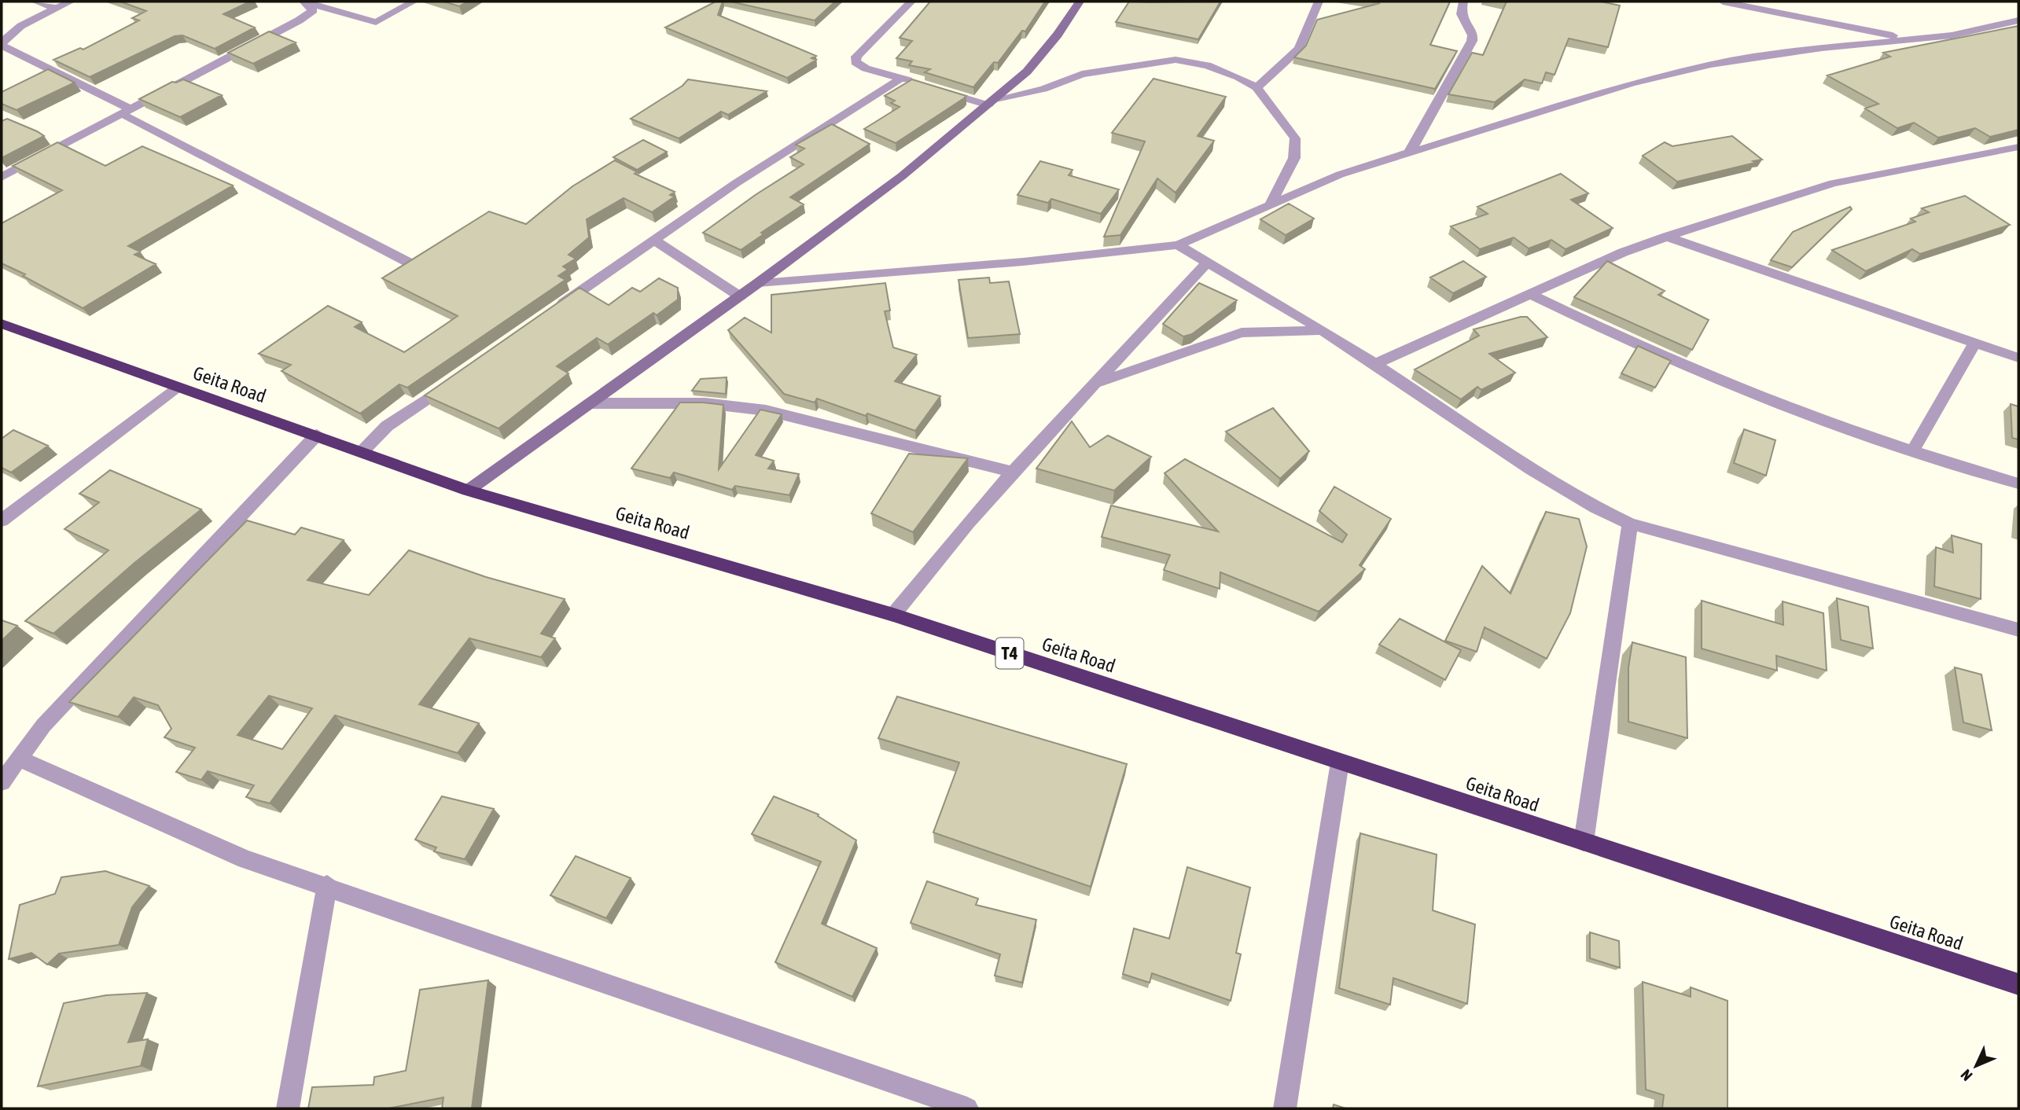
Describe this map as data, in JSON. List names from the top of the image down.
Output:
{
  "streets": {
    "highway": ["Geita Road", "T4"]
  },
  "north": "bottom left"
}
